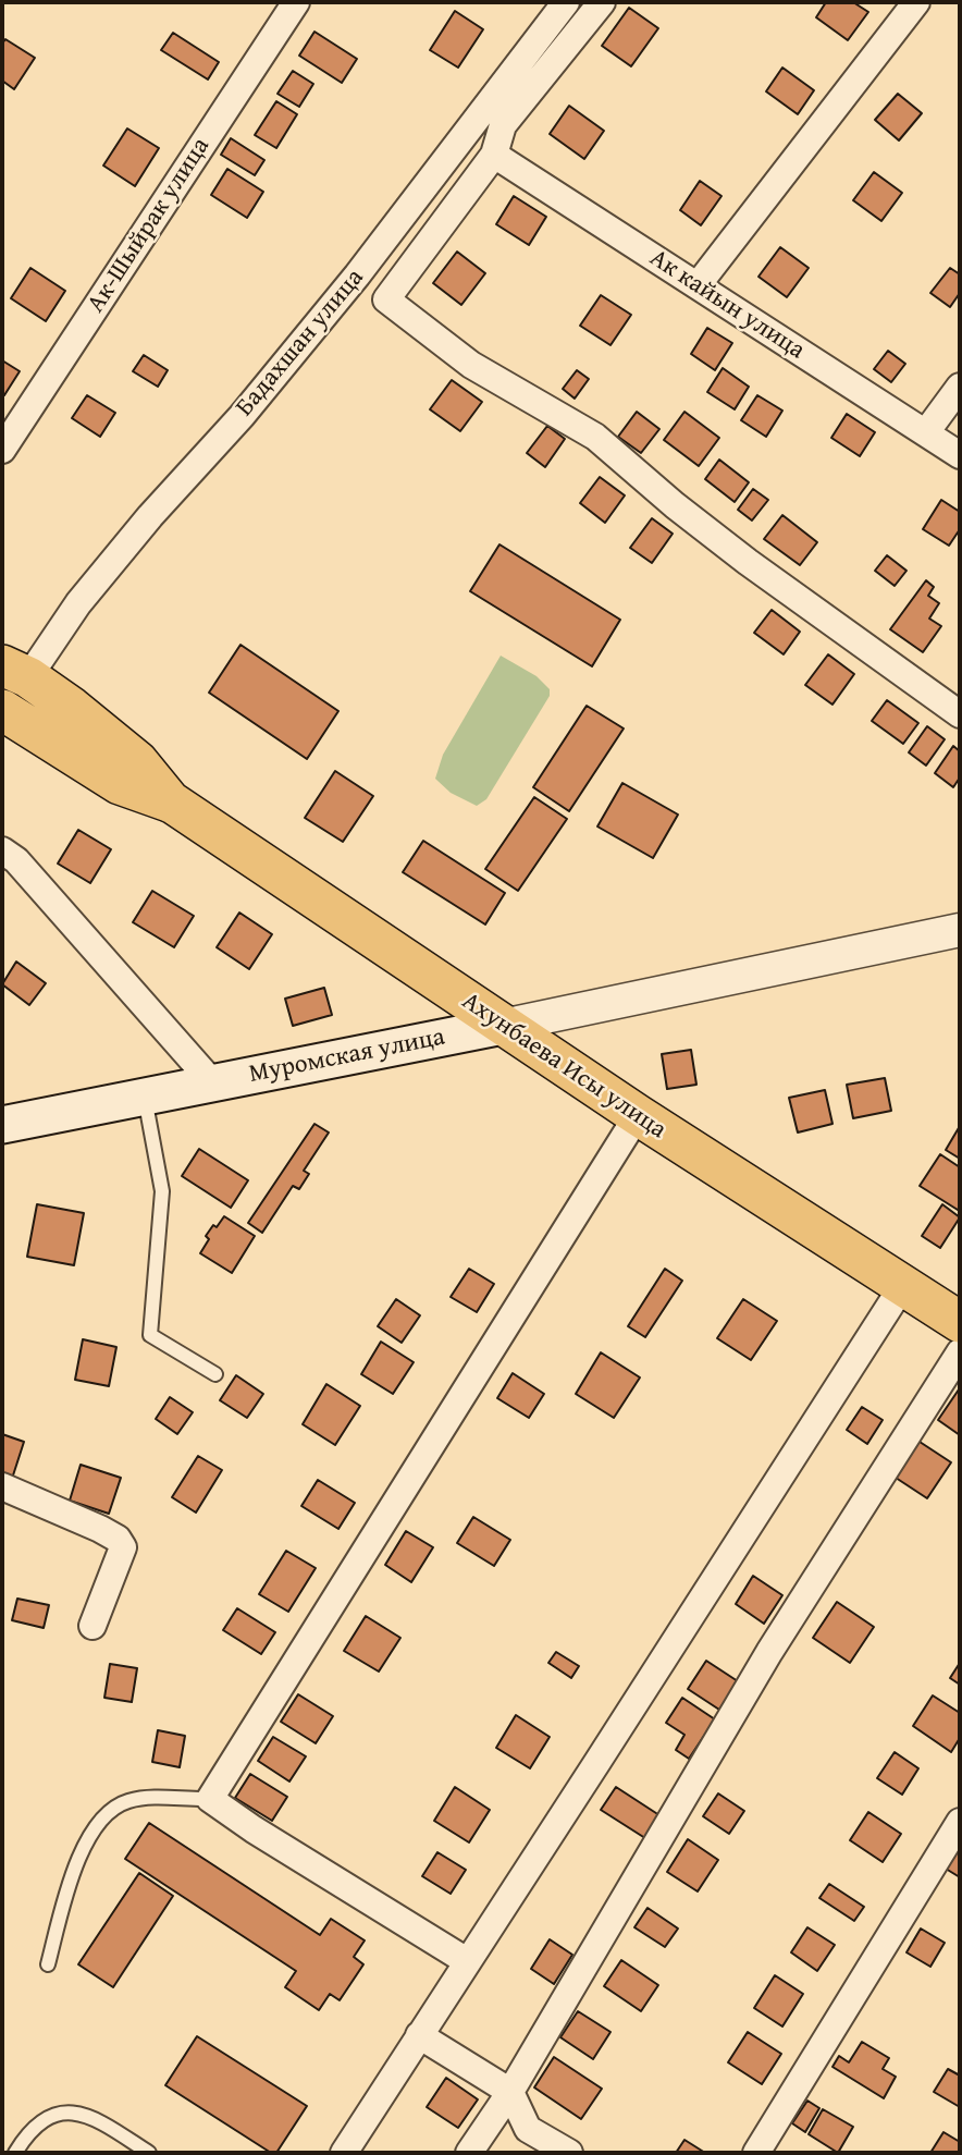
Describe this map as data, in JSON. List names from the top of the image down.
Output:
{
  "streets": {
    "main road": ["Муромская улица", "Ахунбаева Исы улица"],
    "street": ["Ак-Шыйрак улица", "Ак кайын улица", "Бадахшан улица"]
  },
  "crossings": [
    ["Бадахшан улица", "Ахунбаева Исы улица"],
    ["Муромская улица", "Ахунбаева Исы улица"]
  ]
}
